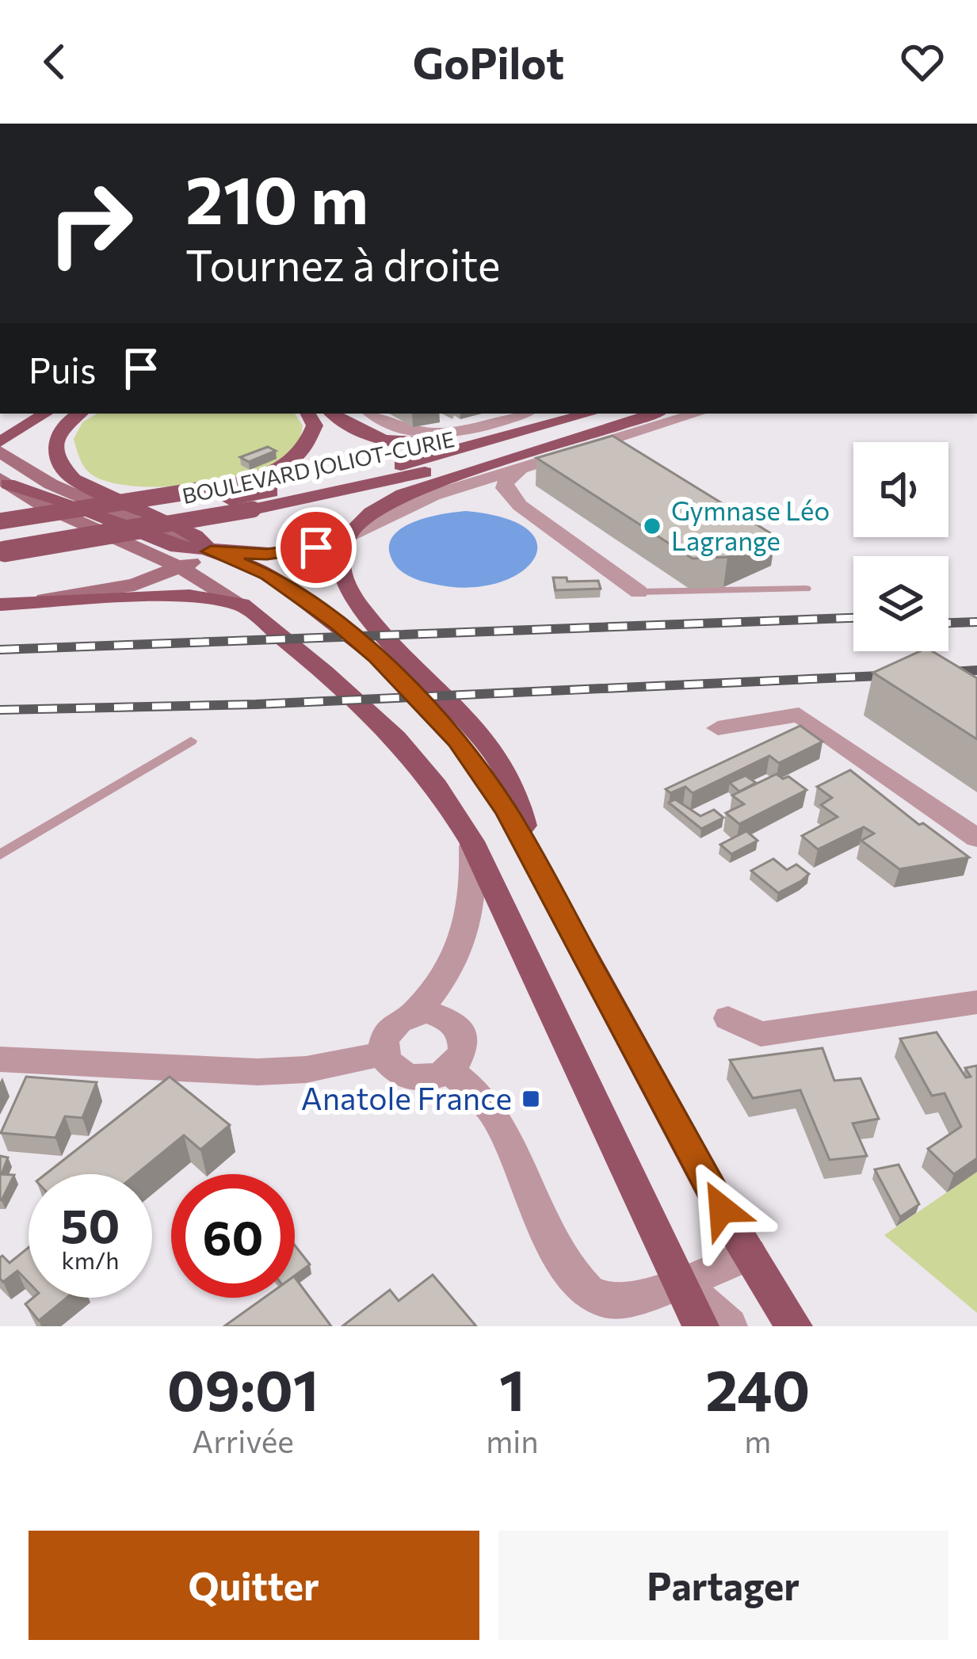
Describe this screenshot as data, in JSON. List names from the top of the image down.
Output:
{
  "streets": {
    "main road": ["BOULEVARD JOLIOT-CURIE"]
  },
  "places": {
    "other": ["Gymnase Léo Lagrange"],
    "transit": ["Anatole France"]
  },
  "page": {
    "header": "GoPilot",
    "turn": ["210 m", "Tournez à droite"],
    "then": "Puis",
    "speed": "50 km/h",
    "limit": "60",
    "eta": [
      "09:01",
      "Arrivée",
      "1",
      "min",
      "240",
      "m"
    ],
    "buttons": ["Quitter", "Partager"]
  }
}
